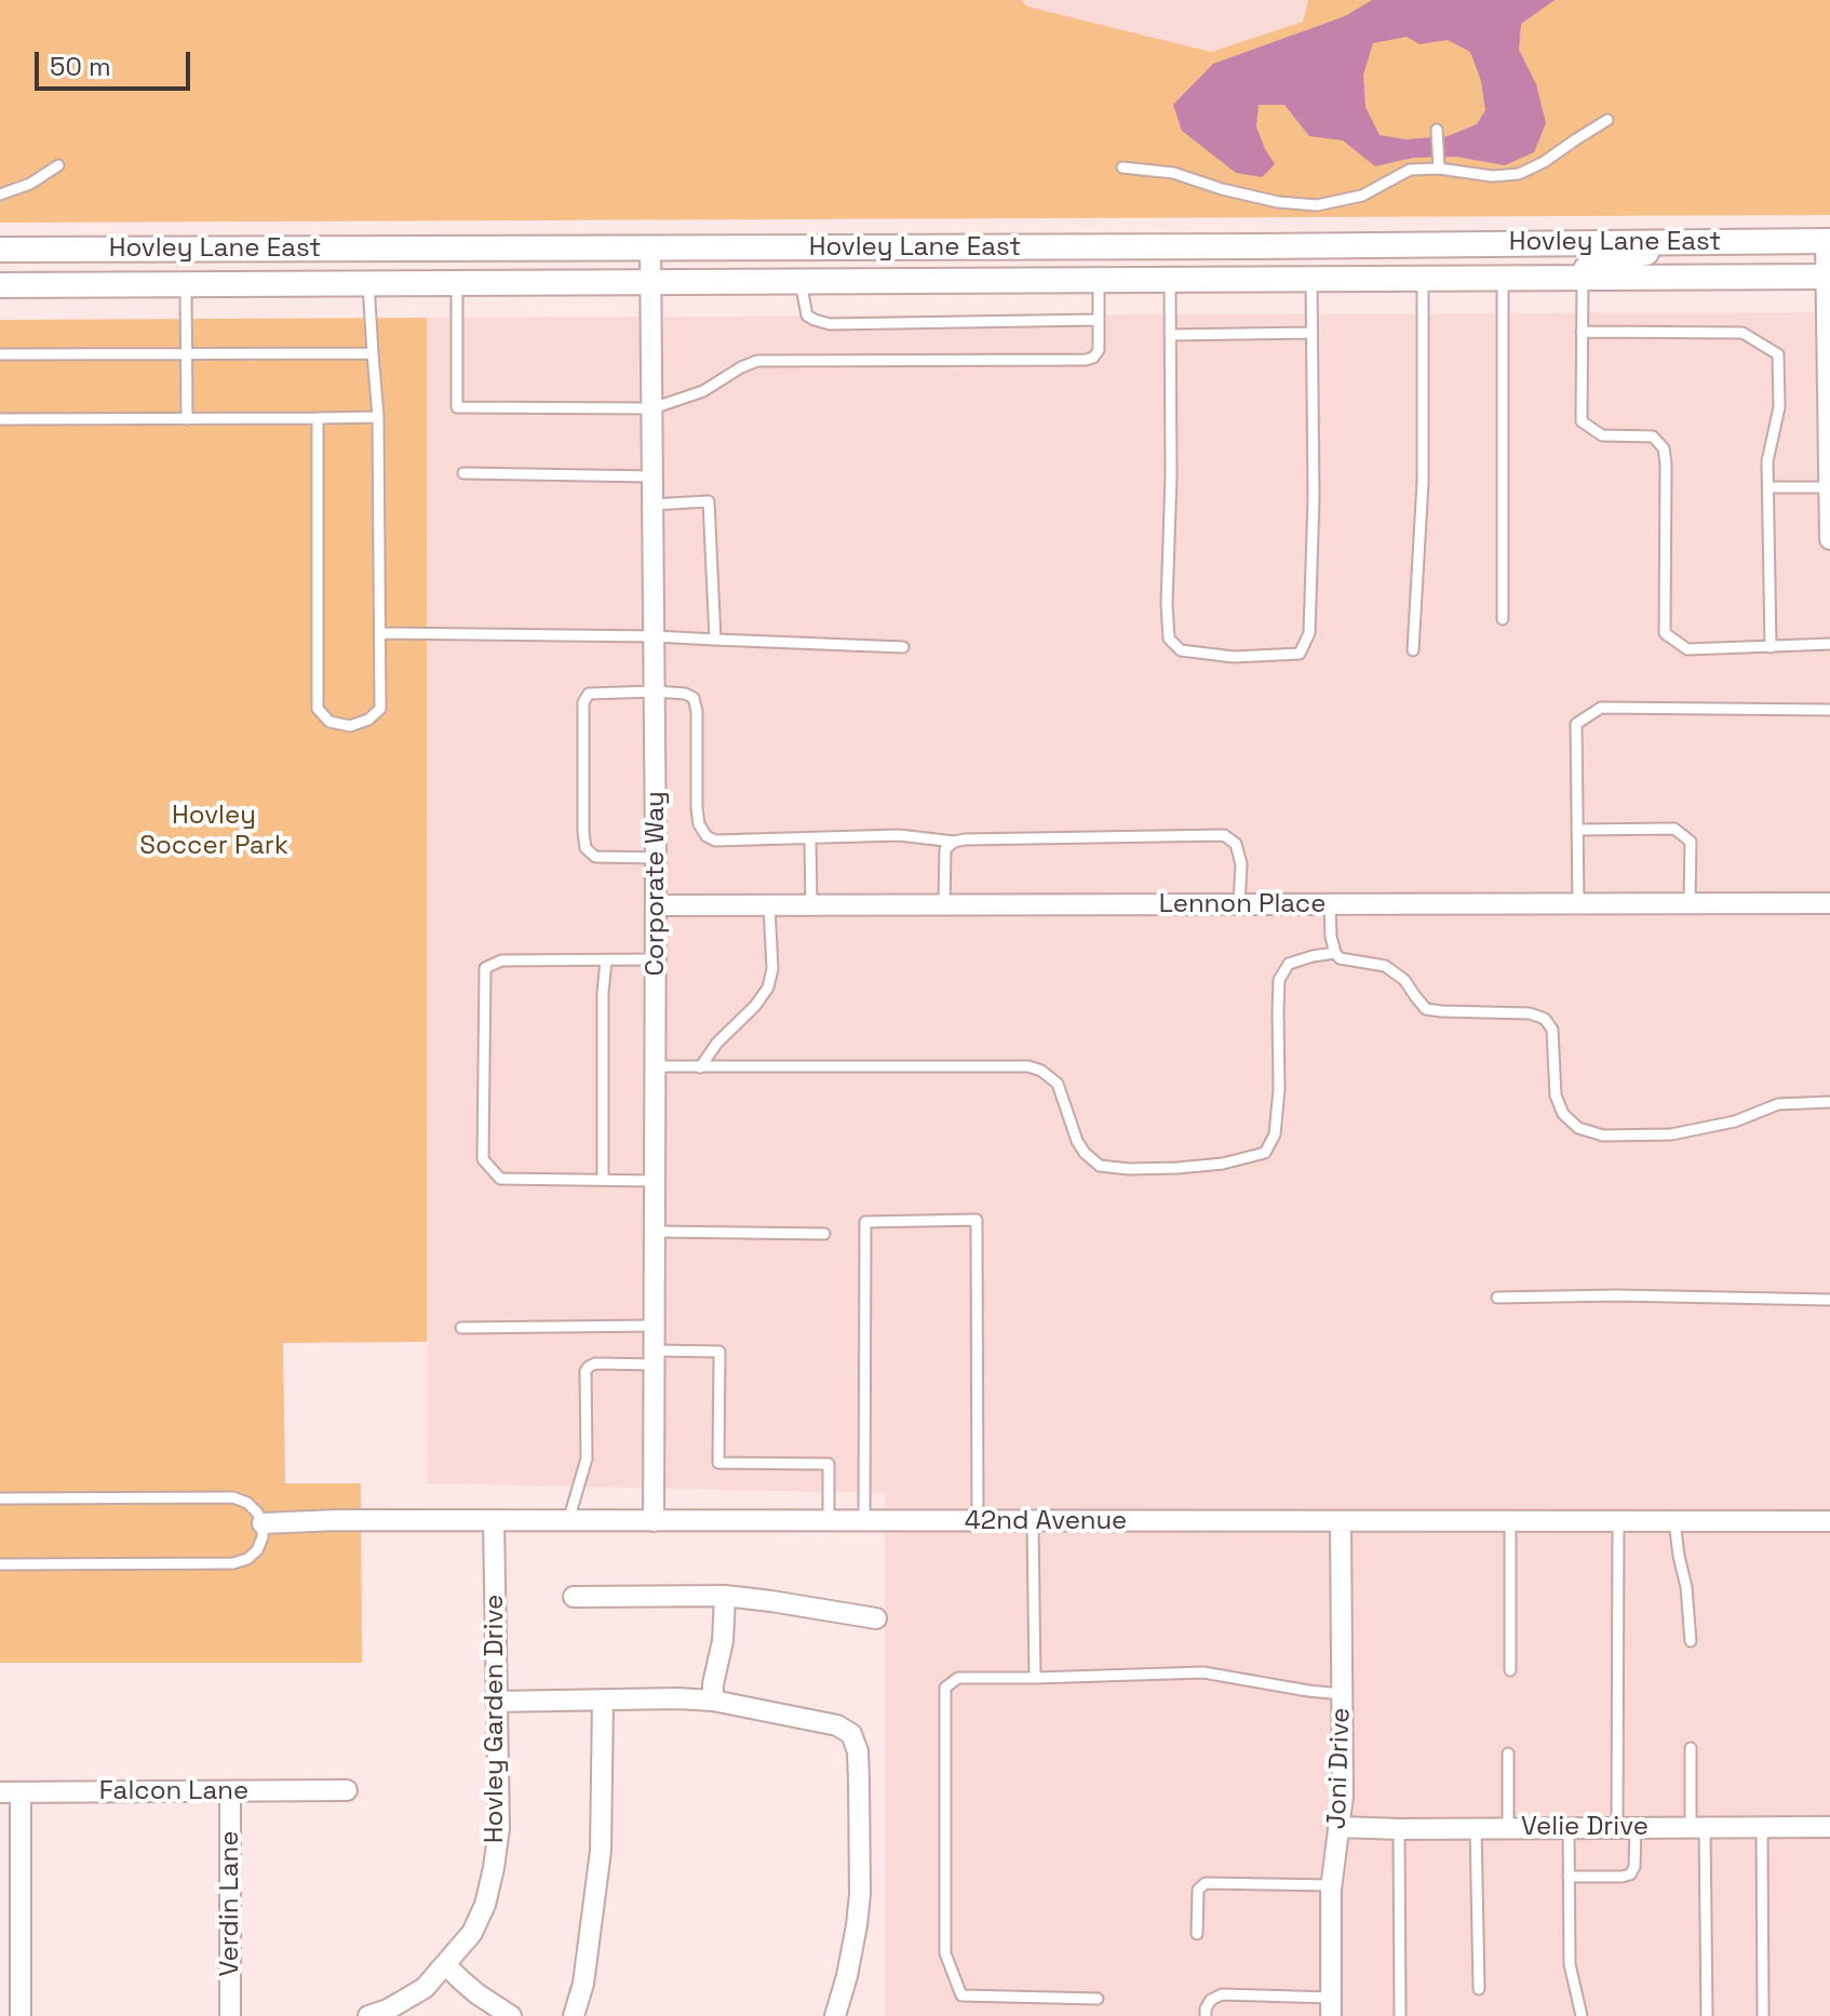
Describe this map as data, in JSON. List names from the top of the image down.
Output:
{
  "streets": {
    "street": [
      "Hovley Lane East",
      "Corporate Way",
      "Lennon Place",
      "42nd Avenue",
      "Hovley Garden Drive",
      "Joni Drive",
      "Falcon Lane",
      "Velie Drive",
      "Verdin Lane"
    ]
  },
  "crossings": [
    ["Hovley Lane East", "Corporate Way"],
    ["Corporate Way", "Lennon Place"],
    ["Corporate Way", "42nd Avenue"],
    ["42nd Avenue", "Hovley Garden Drive"],
    ["42nd Avenue", "Joni Drive"],
    ["Joni Drive", "Velie Drive"],
    ["Falcon Lane", "Verdin Lane"]
  ],
  "parks": ["Hovley Soccer Park"],
  "scale_bar": "50 m"
}
